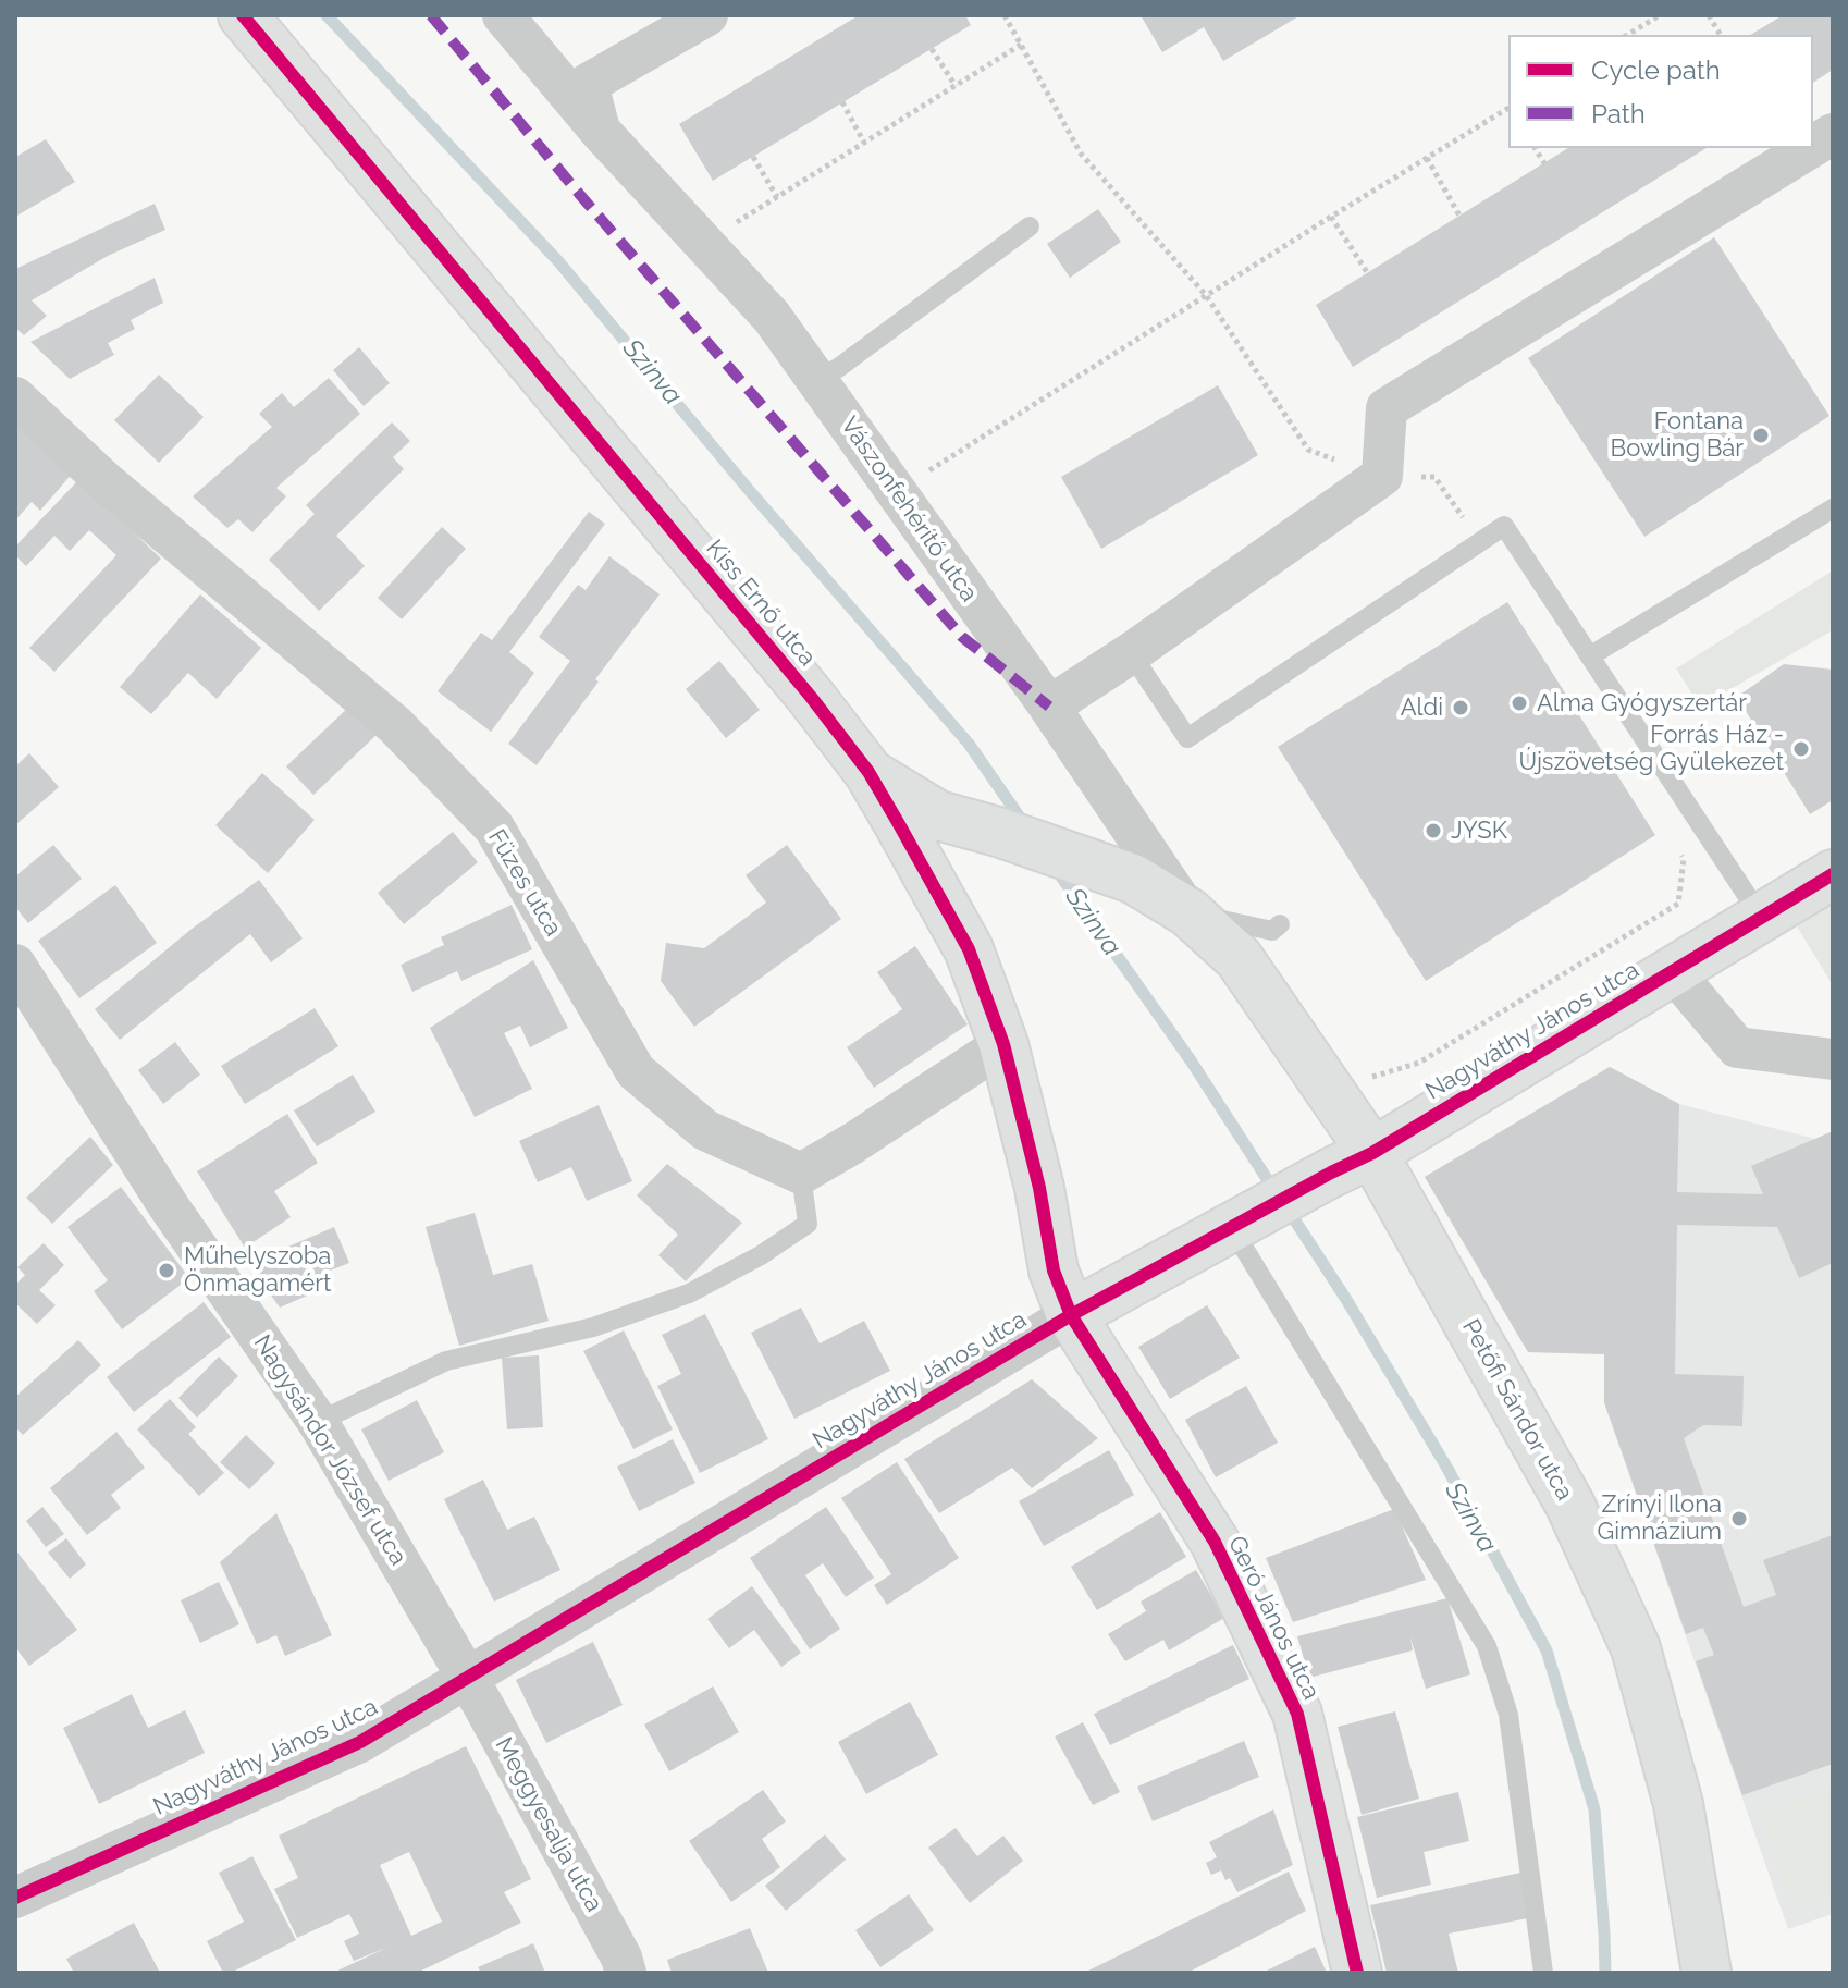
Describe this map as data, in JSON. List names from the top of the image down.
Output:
{
  "streets": {
    "street": [
      "Vászonfehérítő utca",
      "Kiss Ernő utca",
      "Füzes utca",
      "Nagyváthy János utca",
      "Petőfi Sándor utca",
      "Nagysándor József utca",
      "Geró János utca",
      "Meggyesalja utca"
    ]
  },
  "crossings": [
    ["Vászonfehérítő utca", "Petőfi Sándor utca"],
    ["Kiss Ernő utca", "Nagyváthy János utca"],
    ["Kiss Ernő utca", "Petőfi Sándor utca"],
    ["Kiss Ernő utca", "Geró János utca"],
    ["Nagyváthy János utca", "Petőfi Sándor utca"],
    ["Nagyváthy János utca", "Nagysándor József utca"],
    ["Nagyváthy János utca", "Geró János utca"],
    ["Nagyváthy János utca", "Meggyesalja utca"],
    ["Nagysándor József utca", "Meggyesalja utca"]
  ],
  "water": ["Szinva"],
  "places": [
    "Fontana Bowling Bár",
    "Alma Gyógyszertár",
    "Aldi",
    "Forrás Ház - Újszövetség Gyülekezet",
    "JYSK",
    "Műhelyszoba Önmagamért",
    "Zrínyi Ilona Gimnázium"
  ],
  "legend": ["Cycle path", "Path"]
}
